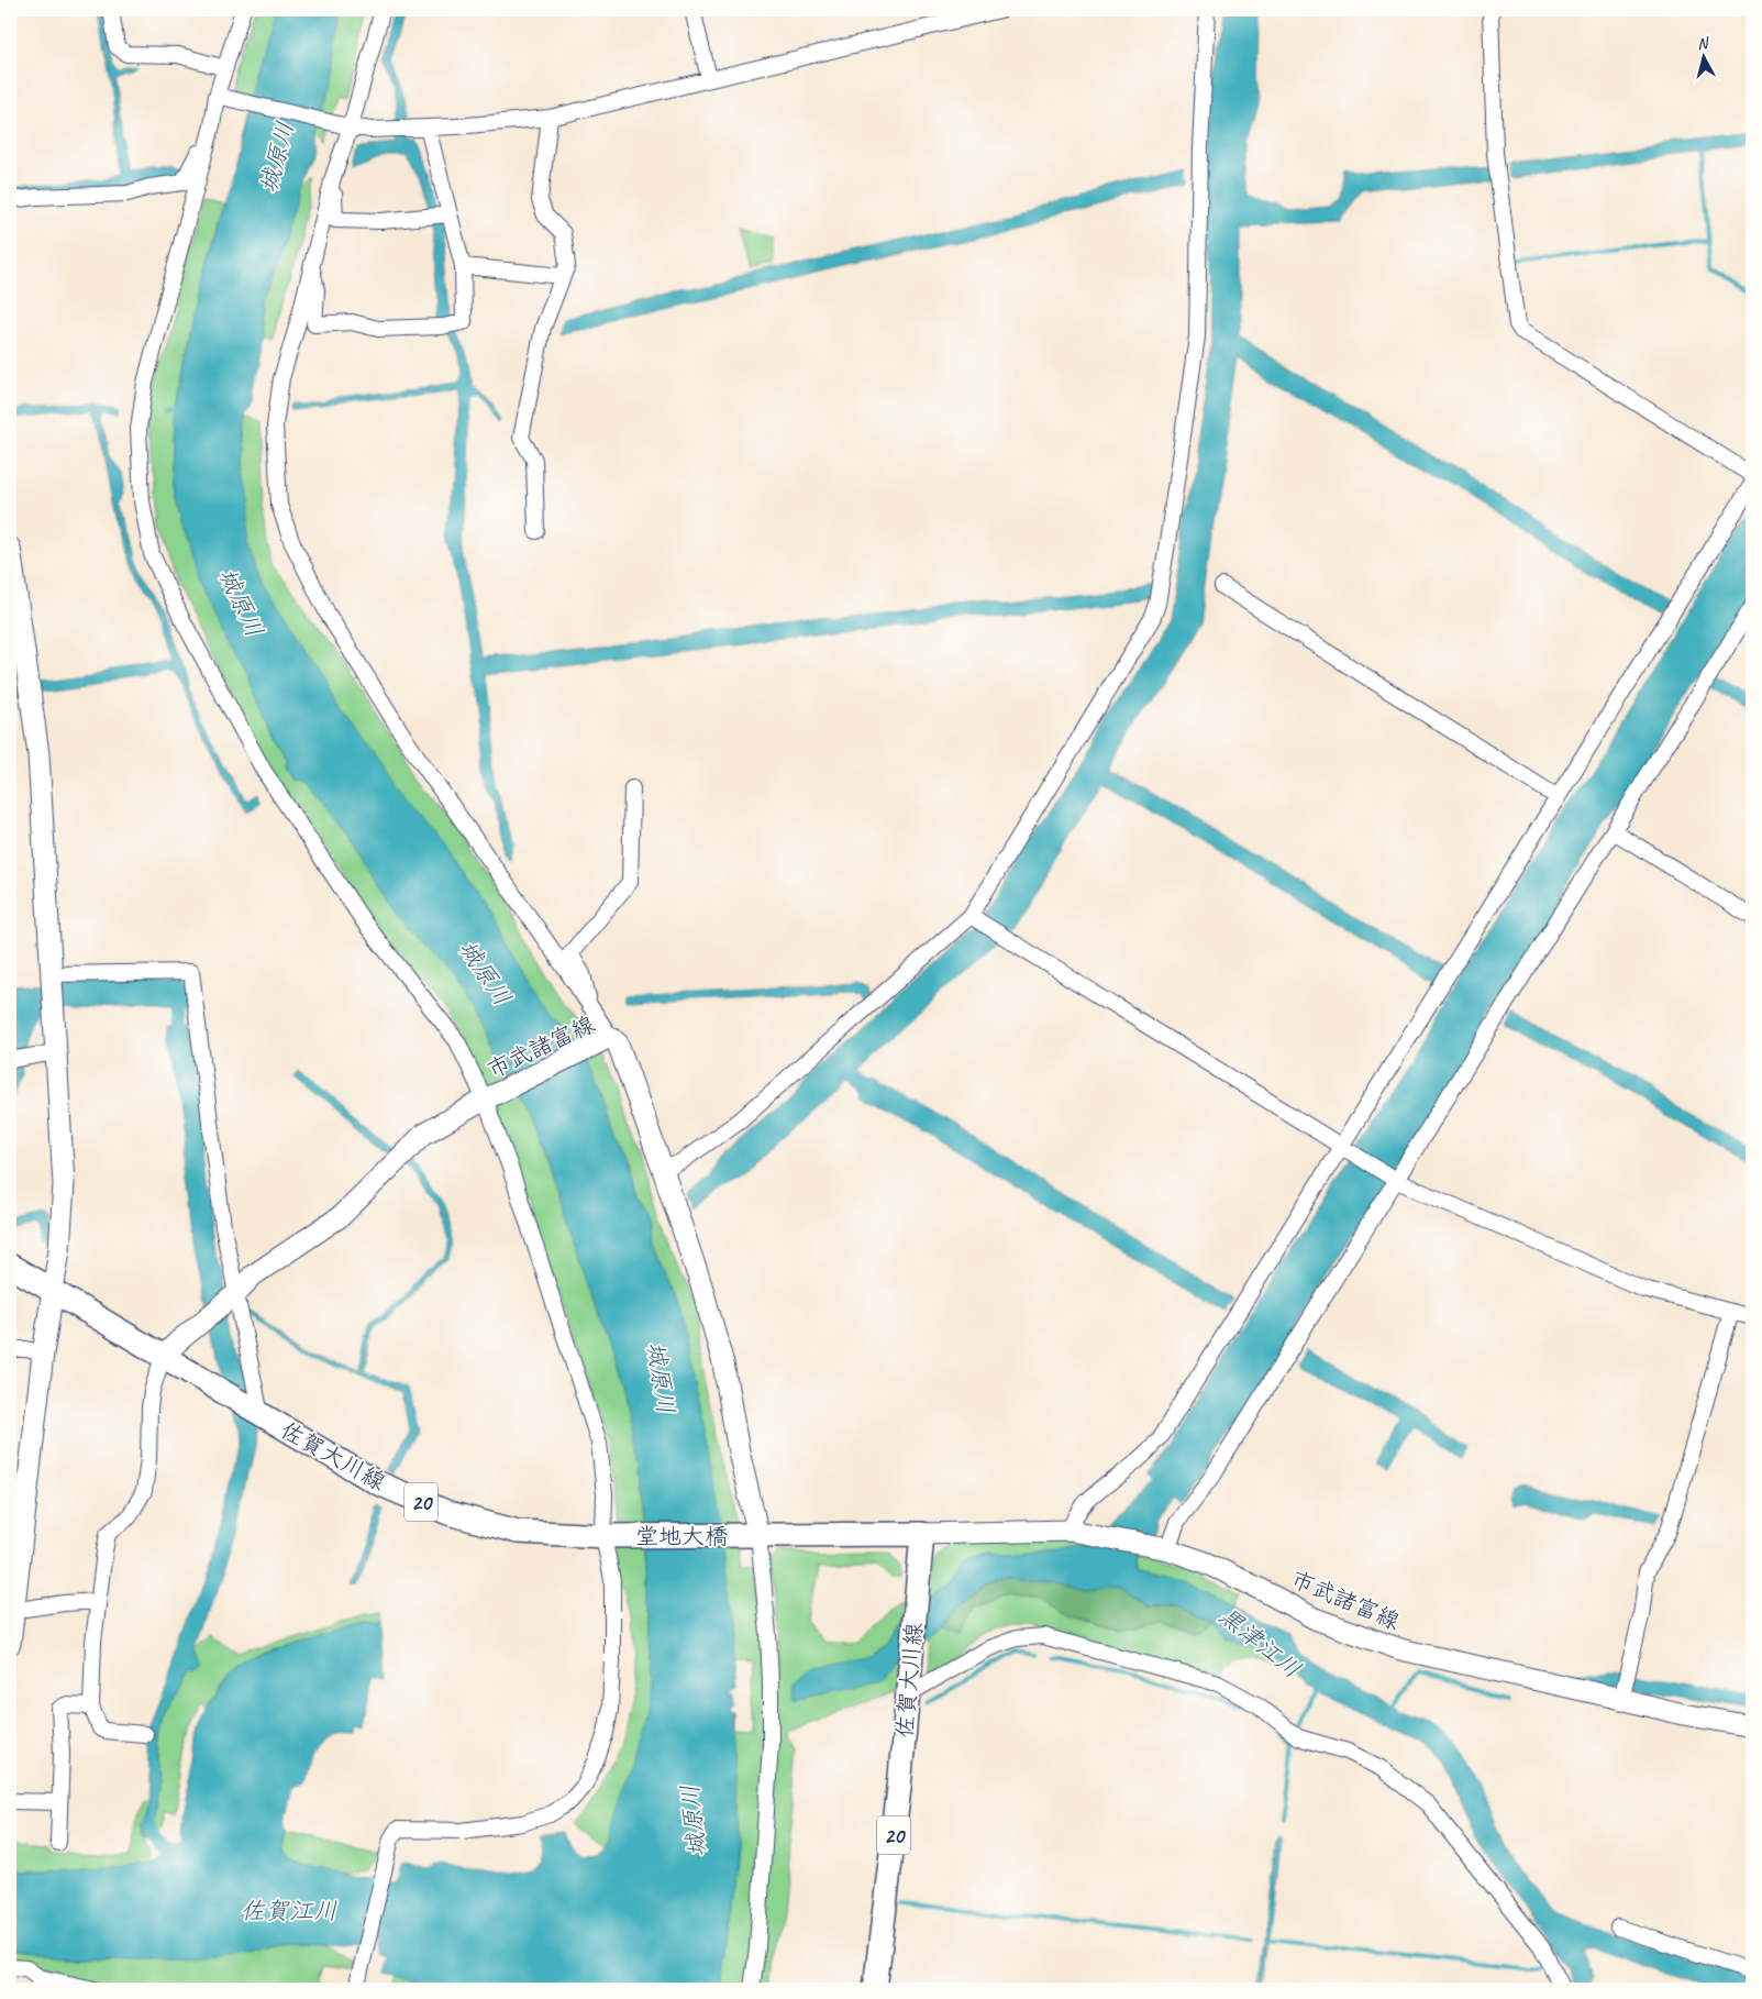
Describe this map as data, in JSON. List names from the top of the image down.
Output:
{
  "streets": {
    "main road": [
      "市武諸富線",
      "佐賀大川線",
      "20",
      "堂地大橋"
    ]
  },
  "crossings": [
    ["市武諸富線", "佐賀大川線"],
    ["市武諸富線", "20"],
    ["市武諸富線", "堂地大橋"],
    ["佐賀大川線", "20"],
    ["佐賀大川線", "堂地大橋"],
    ["20", "堂地大橋"]
  ],
  "water": ["城原川", "黒津江川", "佐賀江川"],
  "north": "top"
}
